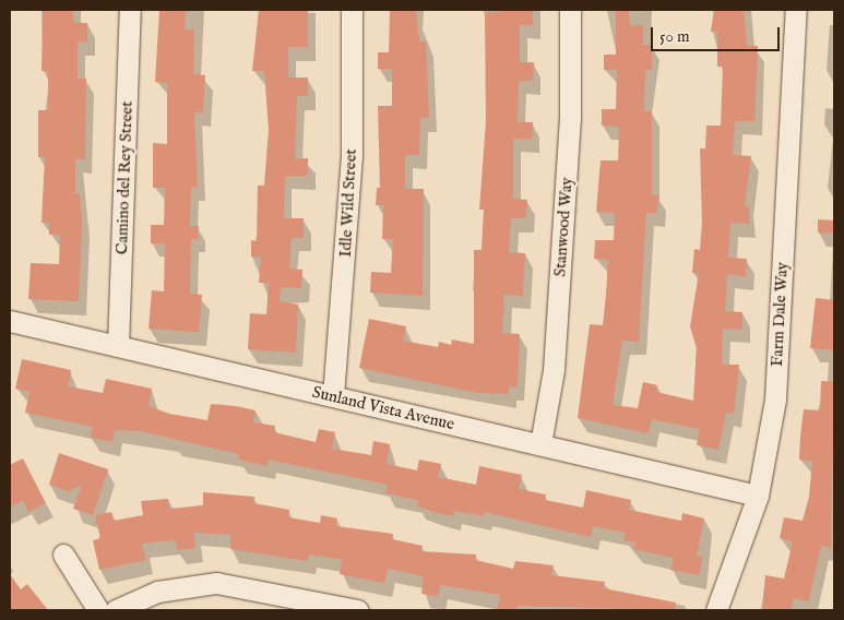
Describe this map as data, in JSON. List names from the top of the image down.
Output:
{
  "streets": {
    "street": [
      "Camino del Rey Street",
      "Idle Wild Street",
      "Stanwood Way",
      "Farm Dale Way",
      "Sunland Vista Avenue"
    ]
  },
  "crossings": [
    ["Camino del Rey Street", "Sunland Vista Avenue"],
    ["Idle Wild Street", "Sunland Vista Avenue"],
    ["Stanwood Way", "Sunland Vista Avenue"],
    ["Farm Dale Way", "Sunland Vista Avenue"]
  ],
  "scale_bar": "50 m"
}
